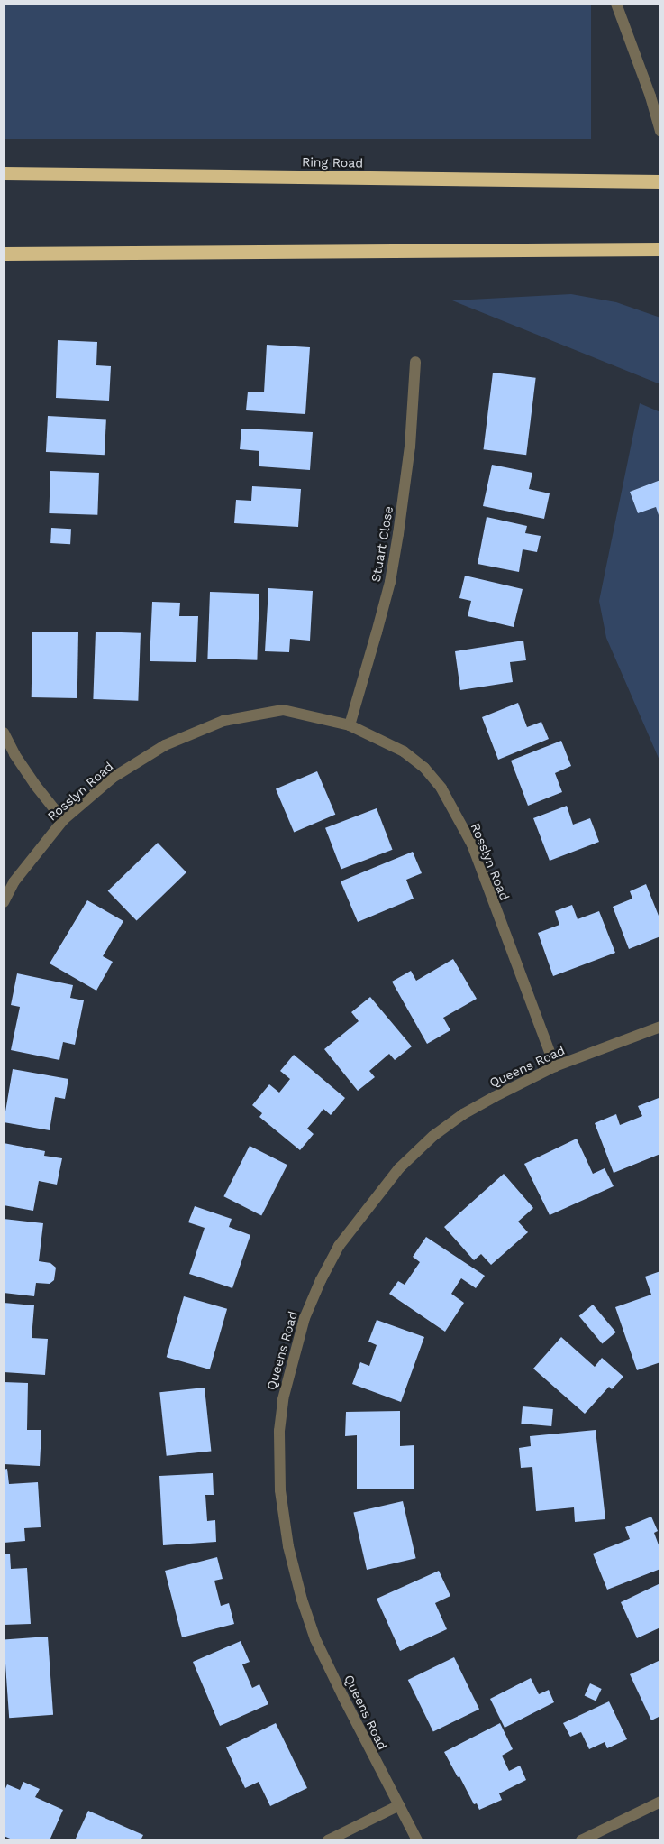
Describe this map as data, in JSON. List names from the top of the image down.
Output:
{
  "streets": {
    "highway": ["Ring Road"],
    "street": ["Stuart Close", "Rosslyn Road", "Queens Road"]
  },
  "crossings": [
    ["Stuart Close", "Rosslyn Road"],
    ["Rosslyn Road", "Queens Road"]
  ]
}
